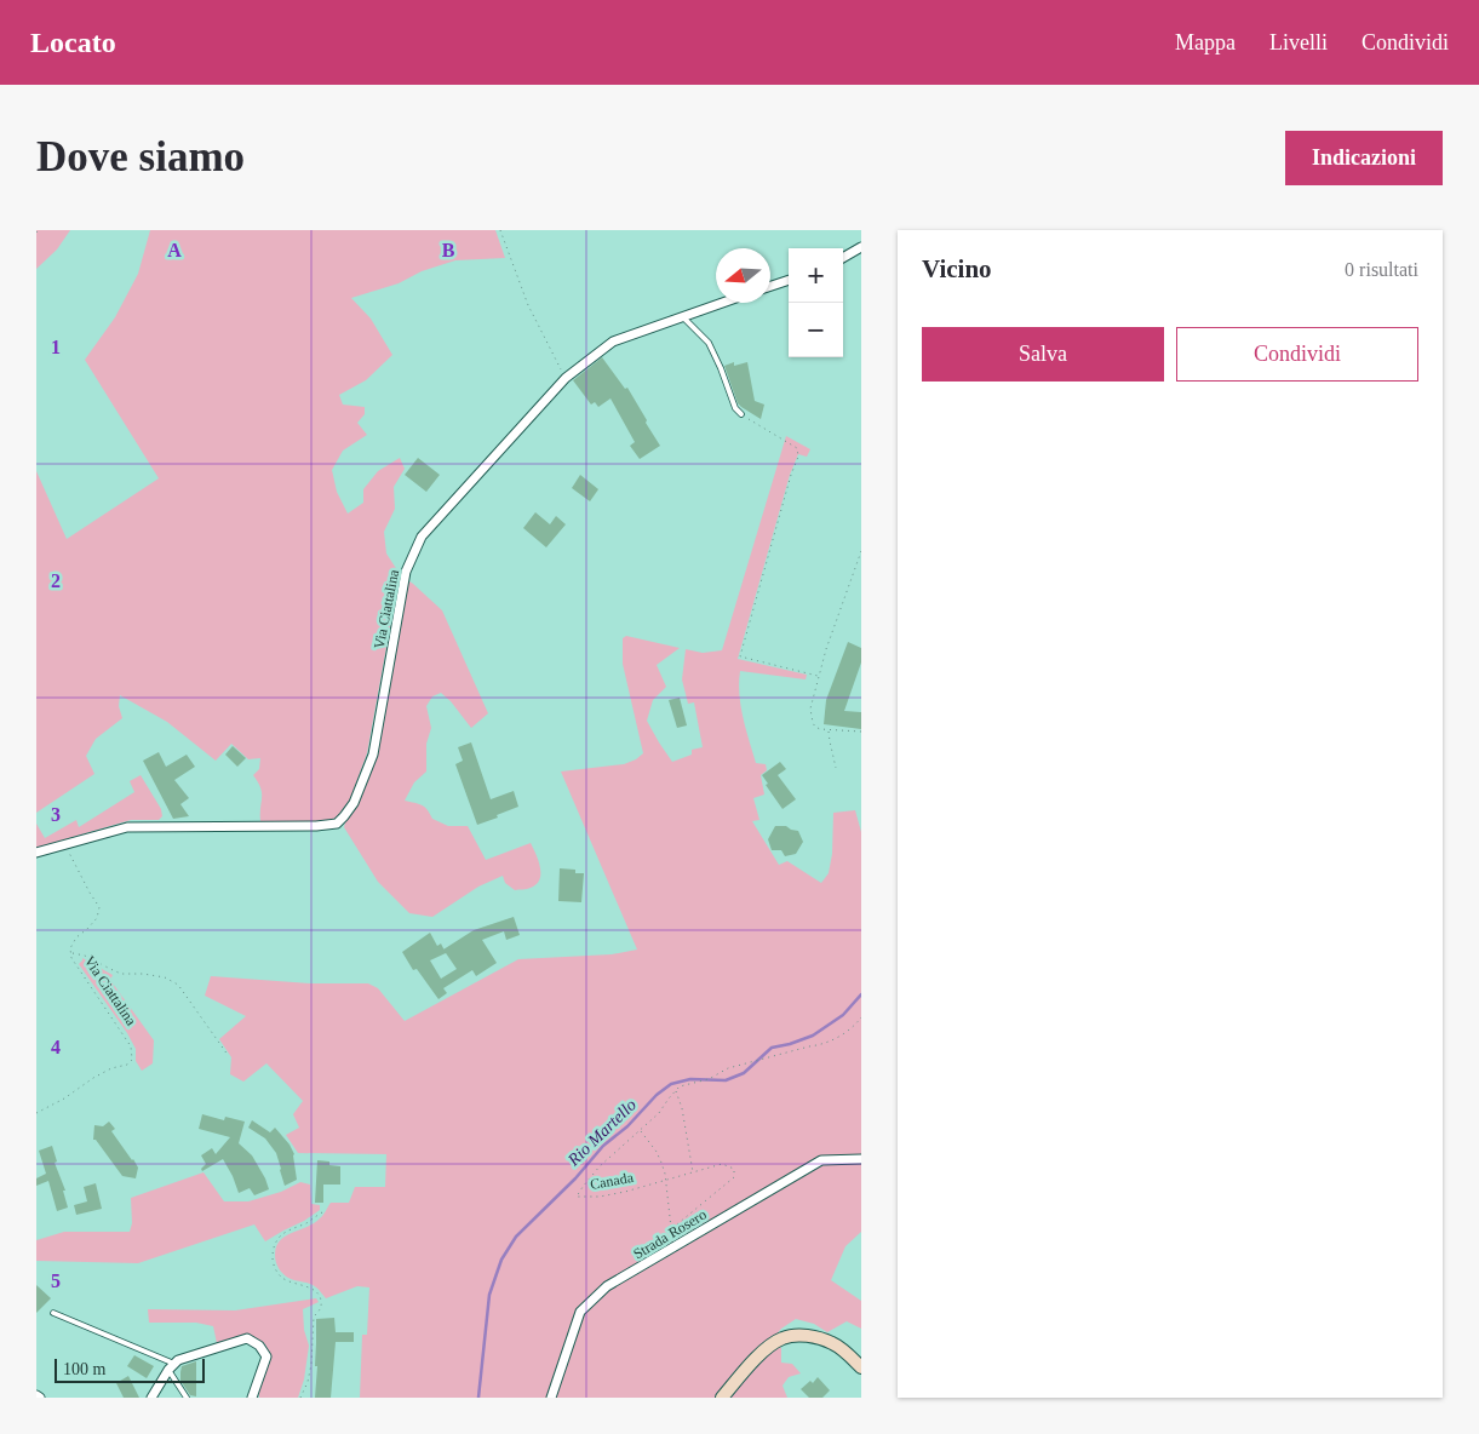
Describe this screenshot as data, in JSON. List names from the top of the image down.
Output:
{
  "streets": {
    "street": ["Via Ciattalina", "Strada Rosero"],
    "path": ["Canada"]
  },
  "water": ["Rio Martello"],
  "scale_bar": "100 m",
  "north": "left",
  "page": {
    "header": "Locato",
    "nav": ["Mappa", "Livelli", "Condividi"],
    "buttons": [
      "Indicazioni",
      ["Salva", "Condividi"]
    ],
    "title": "Dove siamo",
    "heading": ["Vicino", "0 risultati"],
    "map_buttons": ["+", "−"],
    "scale": "100 m"
  },
  "grid": {
    "columns": ["A", "B"],
    "rows": [
      "1",
      "2",
      "3",
      "4",
      "5"
    ]
  }
}
